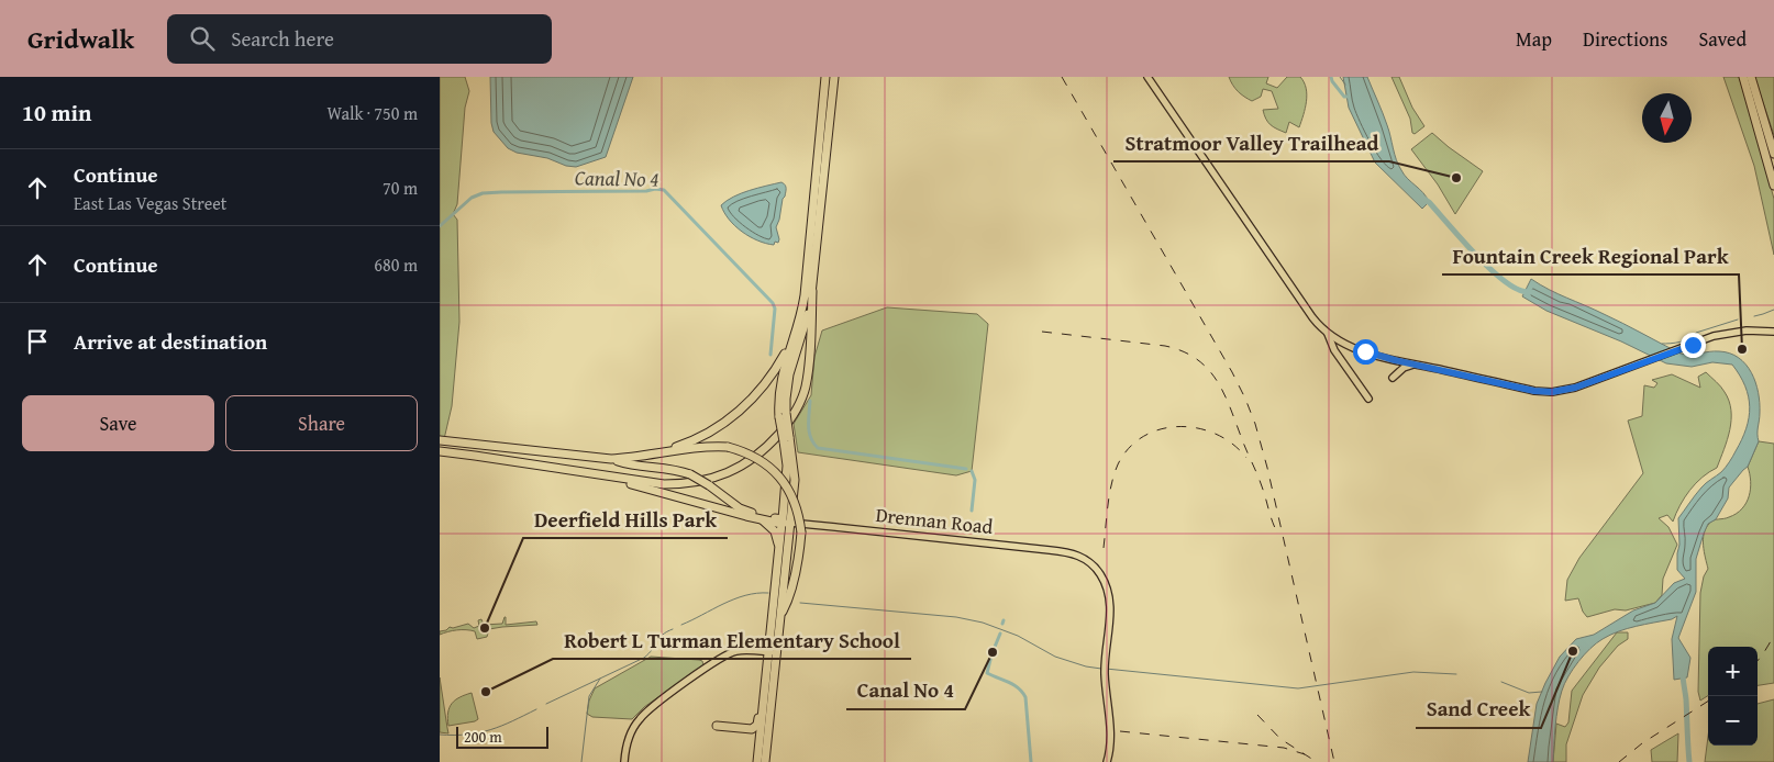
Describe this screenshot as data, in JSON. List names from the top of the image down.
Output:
{
  "streets": {
    "main road": ["Drennan Road"]
  },
  "water": ["Canal No 4"],
  "places": [
    "Stratmoor Valley Trailhead",
    "Fountain Creek Regional Park",
    "Deerfield Hills Park",
    "Sand Creek",
    "Canal No 4",
    "Robert L Turman Elementary School"
  ],
  "scale_bar": "200 m",
  "north": "bottom",
  "page": {
    "header": "Gridwalk",
    "search": "Search here",
    "nav": ["Map", "Directions", "Saved"],
    "heading": ["10 min", "Walk · 750 m"],
    "list": [
      ["Continue", "East Las Vegas Street", "70 m"],
      ["Continue", "680 m"],
      "Arrive at destination"
    ],
    "buttons": ["Save", "Share"],
    "map_buttons": ["+", "−"],
    "scale": "200 m"
  }
}
